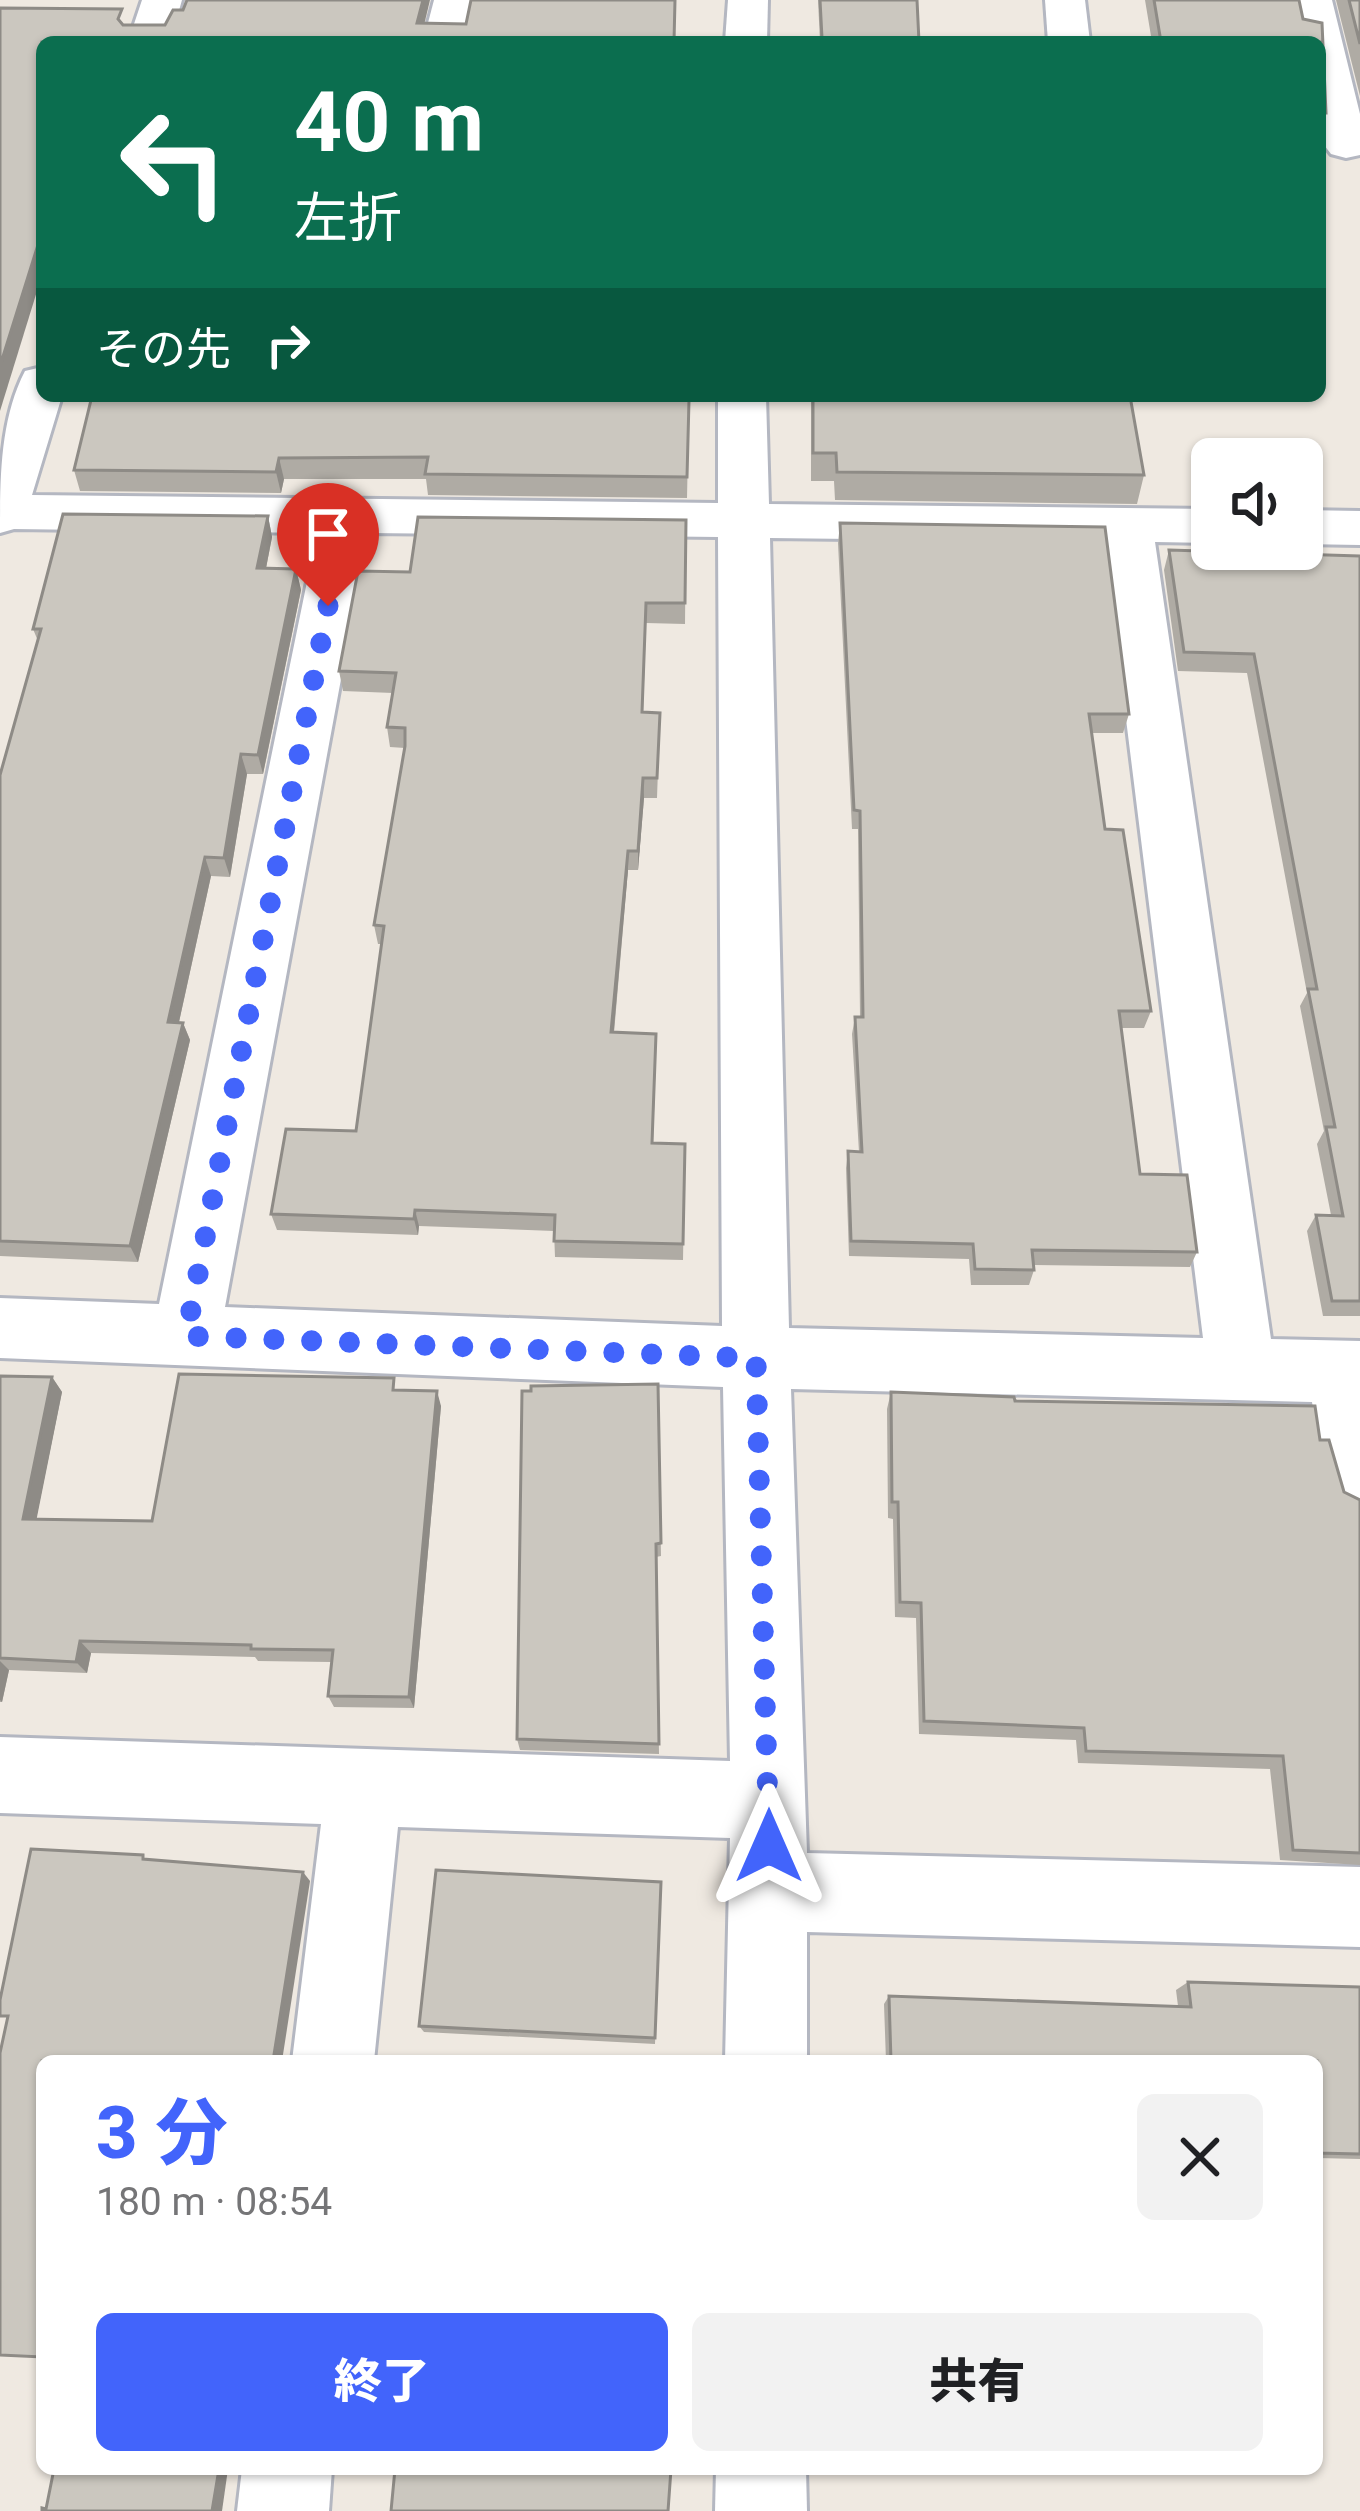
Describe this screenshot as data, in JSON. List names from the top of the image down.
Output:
{
  "page": {
    "turn": ["40 m", "左折"],
    "then": "その先",
    "heading": ["3 分", "180 m · 08:54"],
    "buttons": ["終了", "共有"]
  }
}
